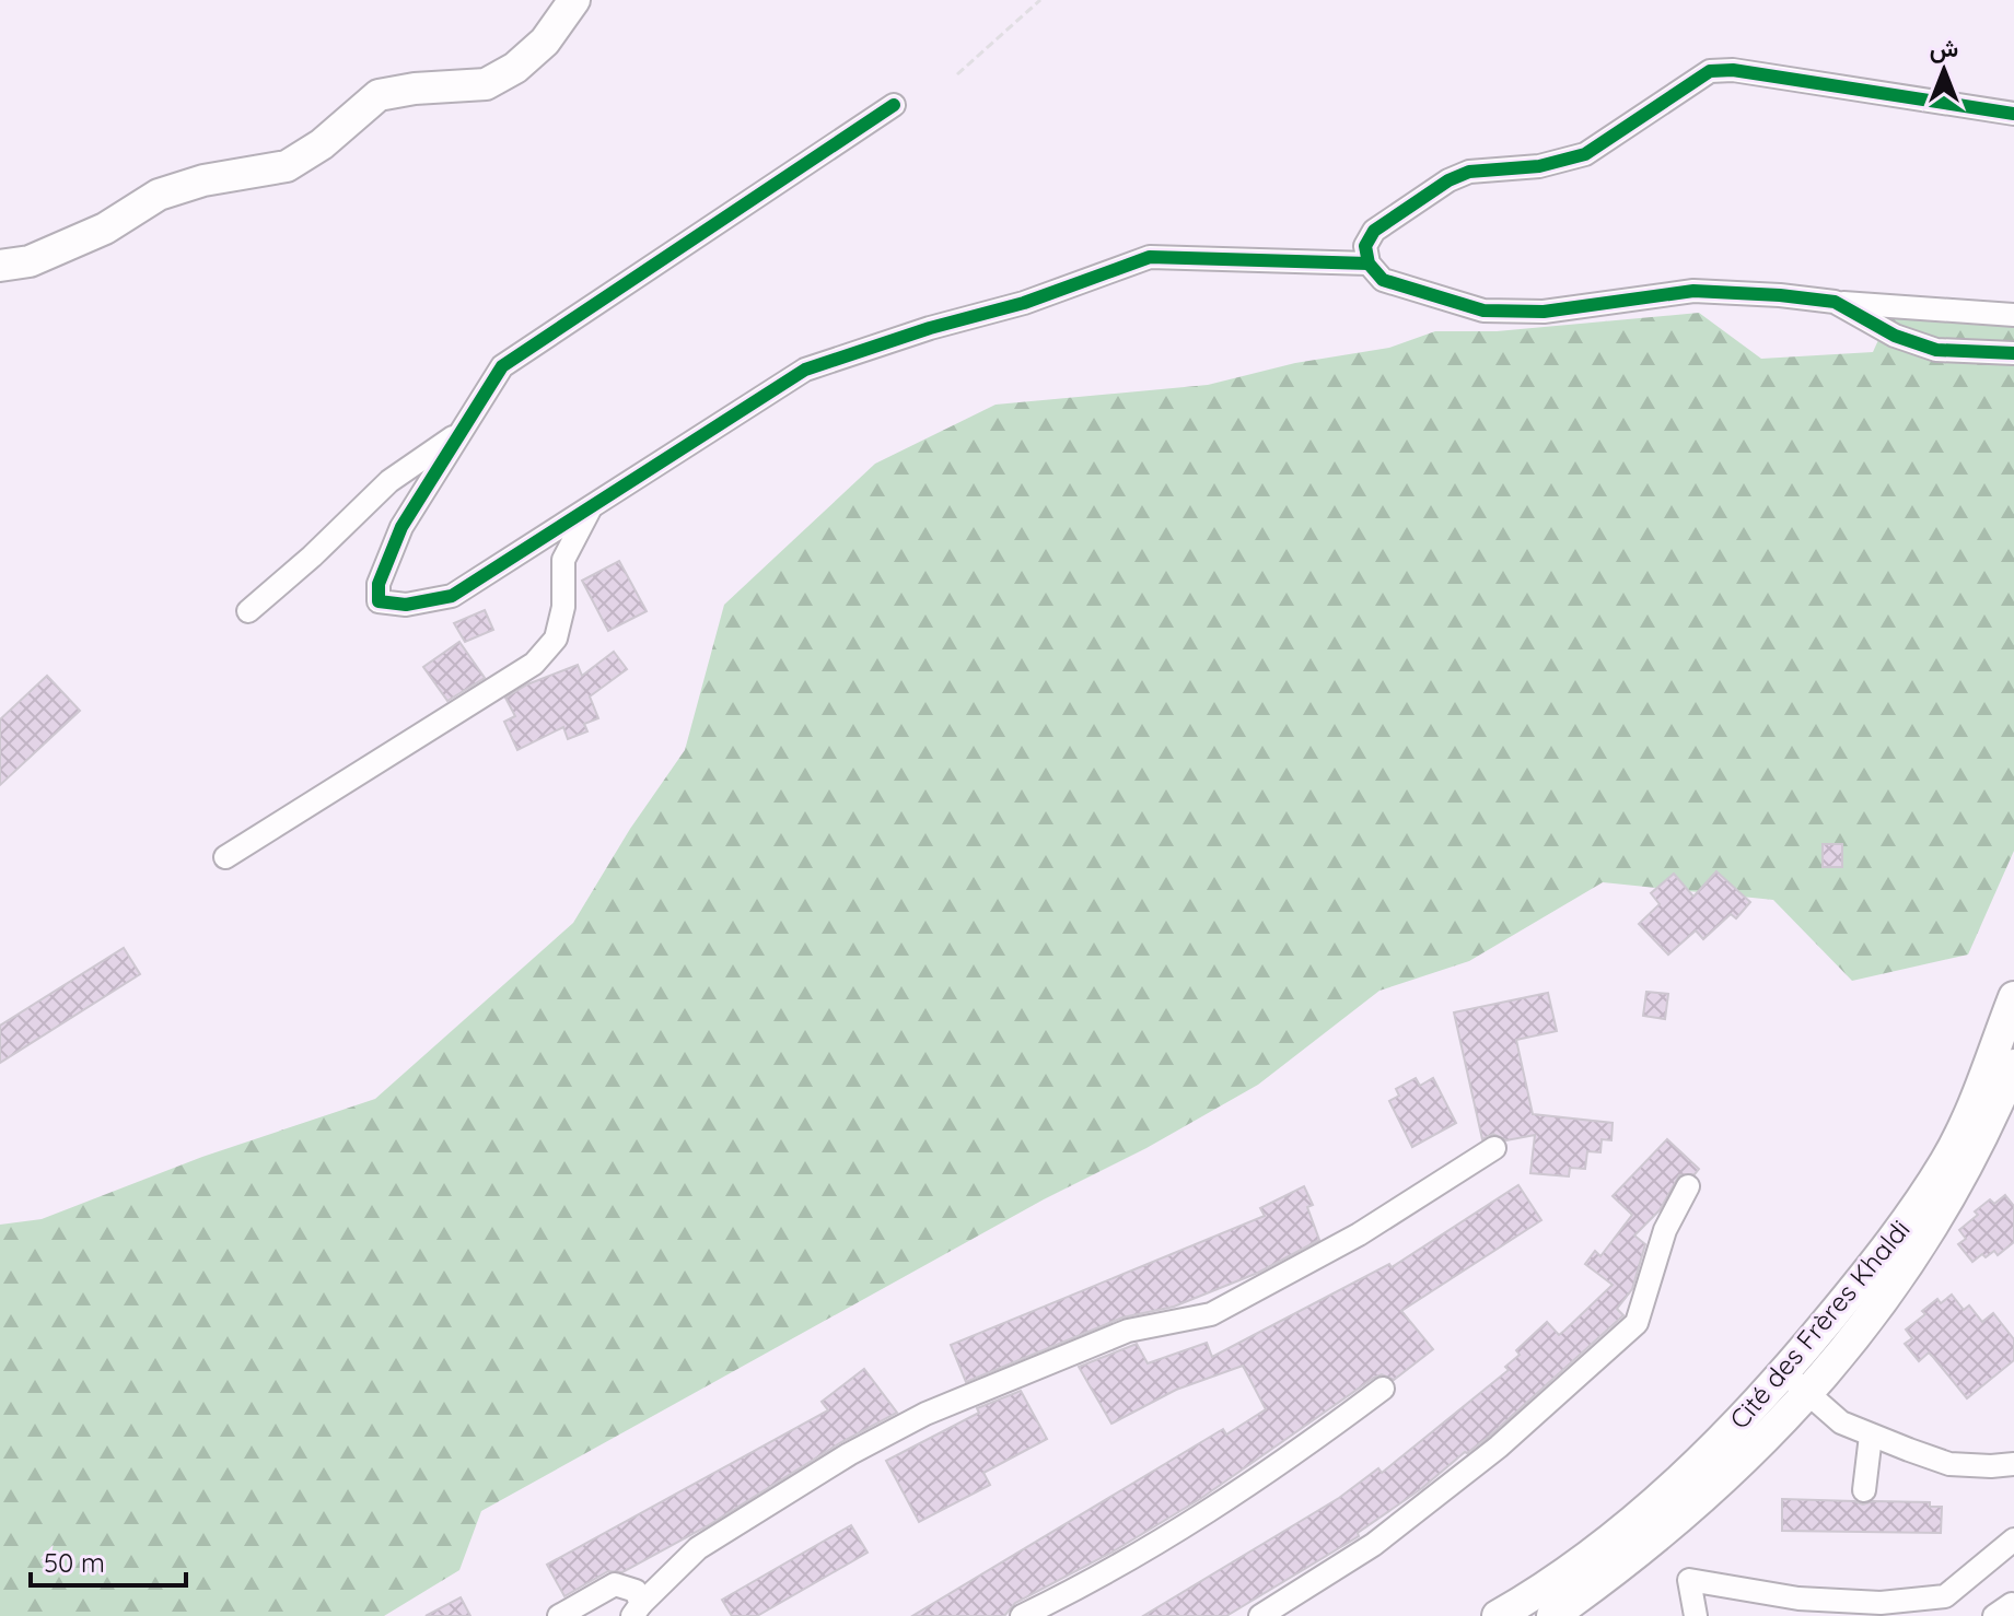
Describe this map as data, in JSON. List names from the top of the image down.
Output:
{
  "streets": {
    "main road": ["Cité des Frères Khaldi"]
  },
  "scale_bar": "50 m",
  "north": "top"
}
